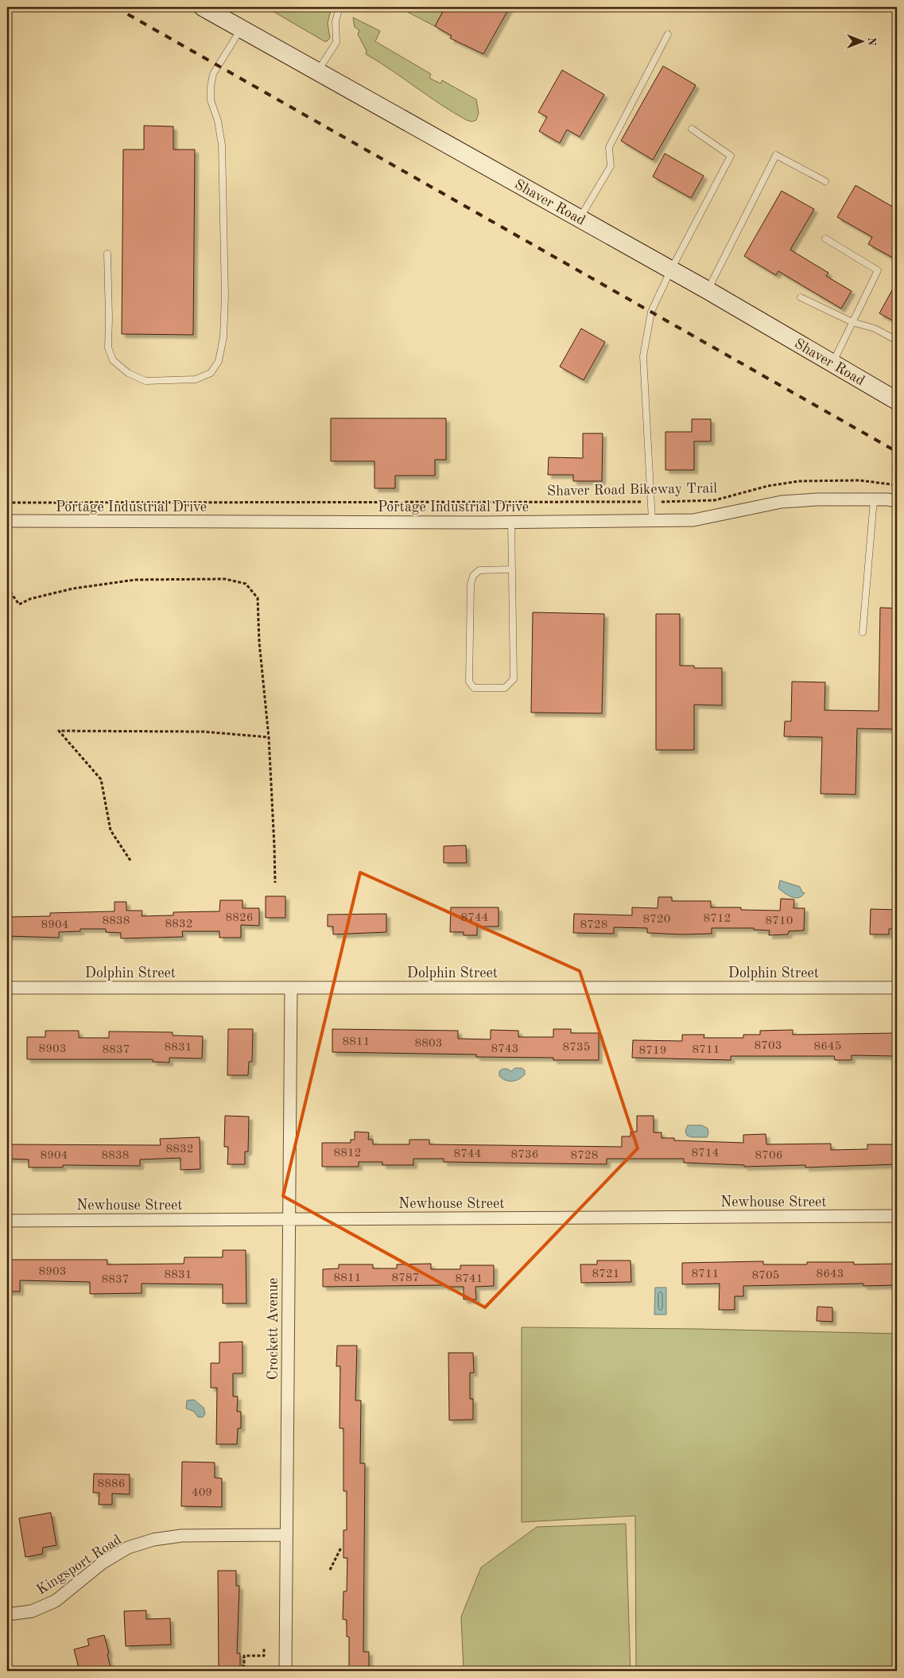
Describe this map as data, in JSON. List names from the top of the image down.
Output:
{
  "streets": {
    "main road": ["Shaver Road"],
    "street": [
      "Portage Industrial Drive",
      "Dolphin Street",
      "Newhouse Street",
      "Crockett Avenue",
      "Kingsport Road"
    ],
    "path": ["Shaver Road Bikeway Trail"]
  },
  "crossings": [
    ["Dolphin Street", "Crockett Avenue"],
    ["Newhouse Street", "Crockett Avenue"],
    ["Crockett Avenue", "Kingsport Road"]
  ],
  "house_numbers": [
    "8826",
    "8744",
    "8712",
    "8720",
    "8838",
    "8710",
    "8832",
    "8904",
    "8728",
    "8811",
    "8803",
    "8703",
    "8645",
    "8831",
    "8735",
    "8903",
    "8743",
    "8837",
    "8711",
    "8719",
    "8832",
    "8812",
    "8714",
    "8744",
    "8736",
    "8904",
    "8838",
    "8728",
    "8706",
    "8903",
    "8721",
    "8711",
    "8643",
    "8831",
    "8705",
    "8811",
    "8787",
    "8741",
    "8837",
    "8886",
    "409"
  ],
  "north": "right"
}
